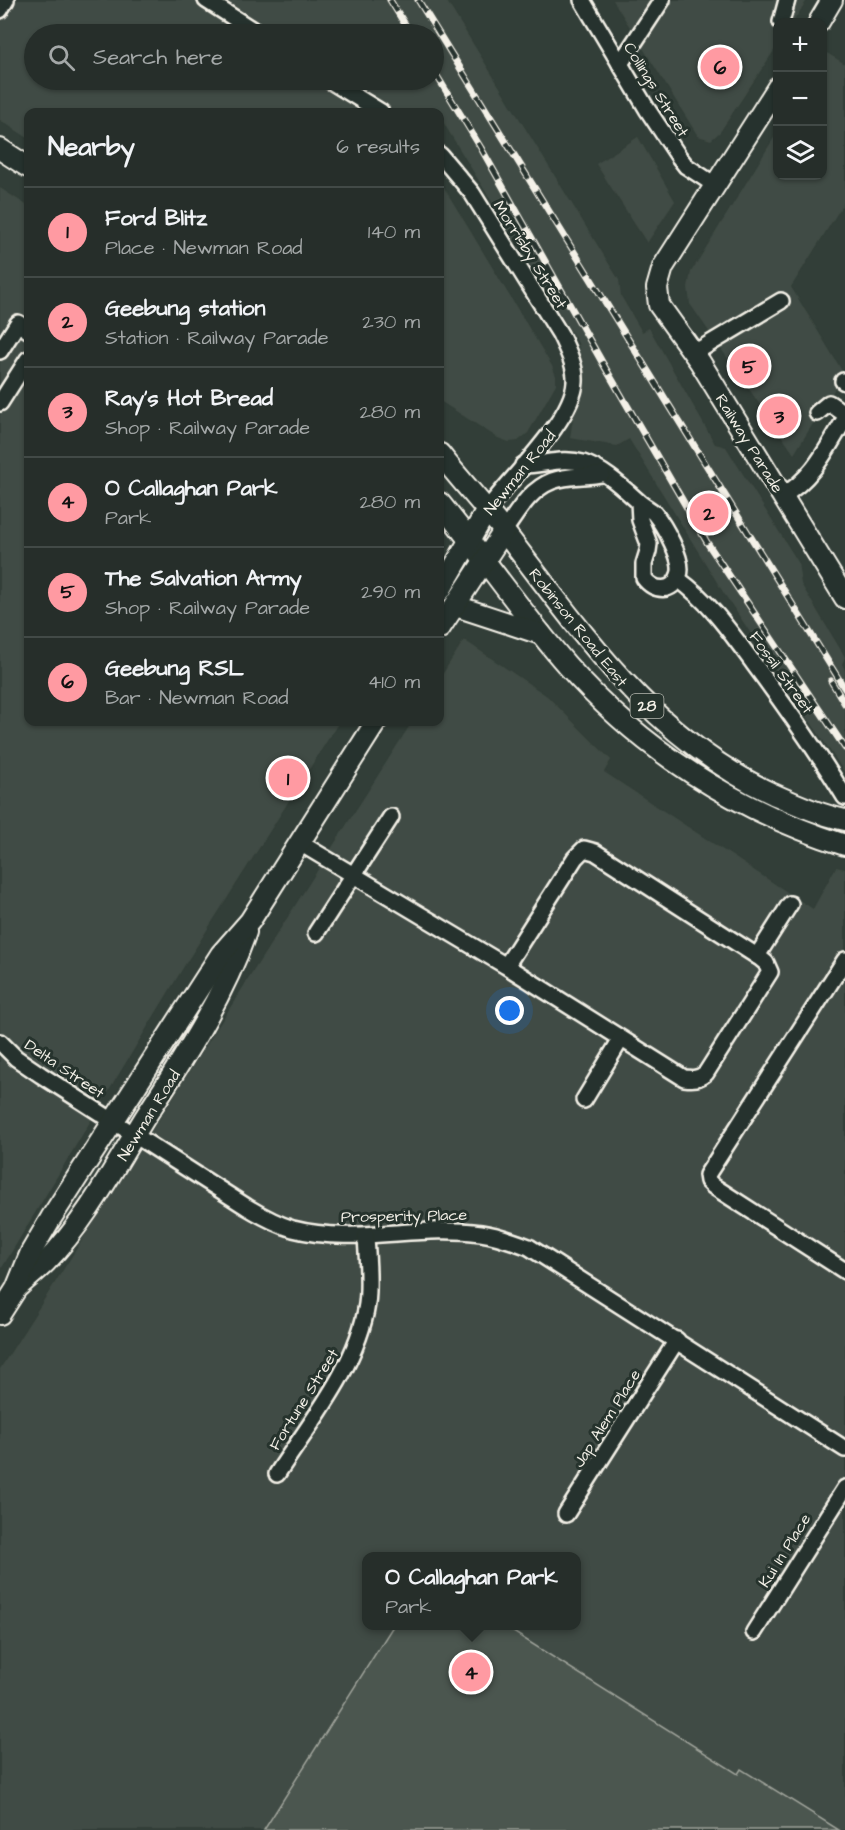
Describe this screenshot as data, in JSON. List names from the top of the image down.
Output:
{
  "streets": {
    "main road": [
      "Railway Parade",
      "Newman Road",
      "Robinson Road East",
      "28"
    ],
    "street": [
      "Collings Street",
      "Morrisby Street",
      "Fossil Street",
      "Delta Street",
      "Prosperity Place",
      "Fortune Street",
      "Jap Alem Place",
      "Kui In Place"
    ]
  },
  "crossings": [
    ["Collings Street", "Railway Parade"],
    ["Morrisby Street", "Newman Road"],
    ["Newman Road", "Robinson Road East"],
    ["Newman Road", "Delta Street"],
    ["Newman Road", "Prosperity Place"],
    ["Delta Street", "Prosperity Place"],
    ["Prosperity Place", "Fortune Street"],
    ["Prosperity Place", "Jap Alem Place"]
  ],
  "page": {
    "map_buttons": ["+", "−"],
    "search": "Search here",
    "pins": [
      "6",
      "5",
      "3",
      "2",
      "1",
      "4"
    ],
    "heading": ["Nearby", "6 results"],
    "list": [
      {
        "mark": "1",
        "name": "Ford Blitz",
        "note": "Place · Newman Road",
        "value": "140 m"
      },
      {
        "mark": "2",
        "name": "Geebung station",
        "note": "Station · Railway Parade",
        "value": "230 m"
      },
      {
        "mark": "3",
        "name": "Ray's Hot Bread",
        "note": "Shop · Railway Parade",
        "value": "280 m"
      },
      {
        "mark": "4",
        "name": "O Callaghan Park",
        "note": "Park",
        "value": "280 m"
      },
      {
        "mark": "5",
        "name": "The Salvation Army",
        "note": "Shop · Railway Parade",
        "value": "290 m"
      },
      {
        "mark": "6",
        "name": "Geebung RSL",
        "note": "Bar · Newman Road",
        "value": "410 m"
      }
    ],
    "popup": ["O Callaghan Park", "Park"]
  }
}
